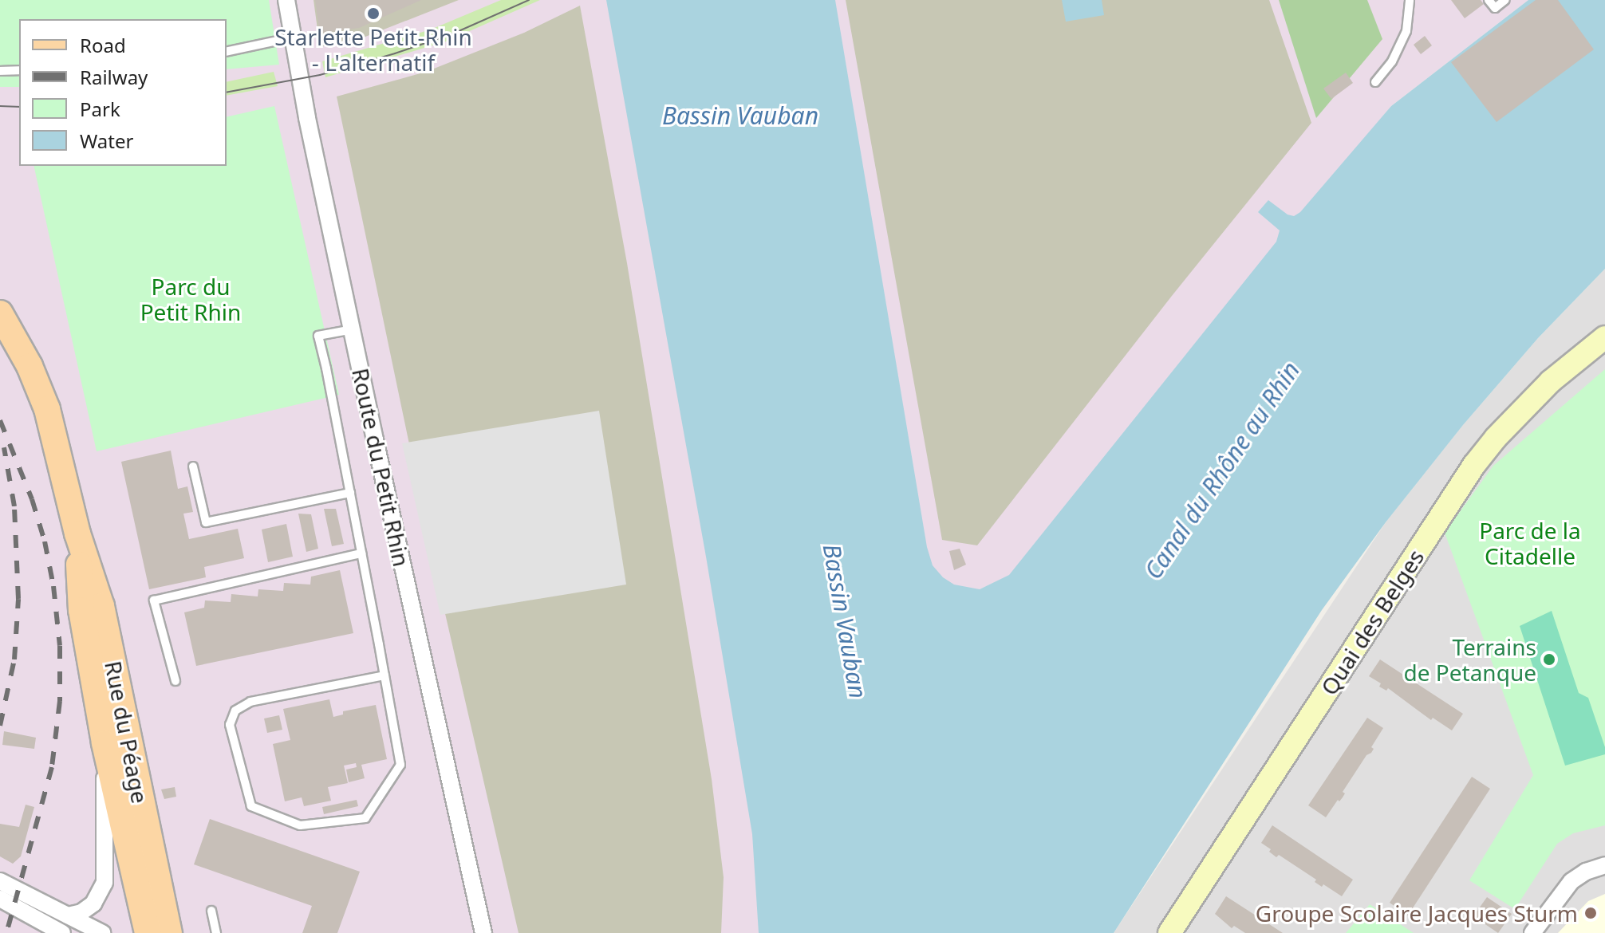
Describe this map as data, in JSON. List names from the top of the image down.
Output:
{
  "streets": {
    "main road": ["Quai des Belges", "Rue du Péage"],
    "street": ["Route du Petit Rhin"]
  },
  "water": ["Bassin Vauban", "Canal du Rhône au Rhin"],
  "parks": ["Parc du Petit Rhin", "Parc de la Citadelle"],
  "places": ["Starlette Petit-Rhin - L'alternatif", "Terrains de Petanque", "Groupe Scolaire Jacques Sturm"],
  "legend": [
    "Road",
    "Railway",
    "Park",
    "Water"
  ]
}
